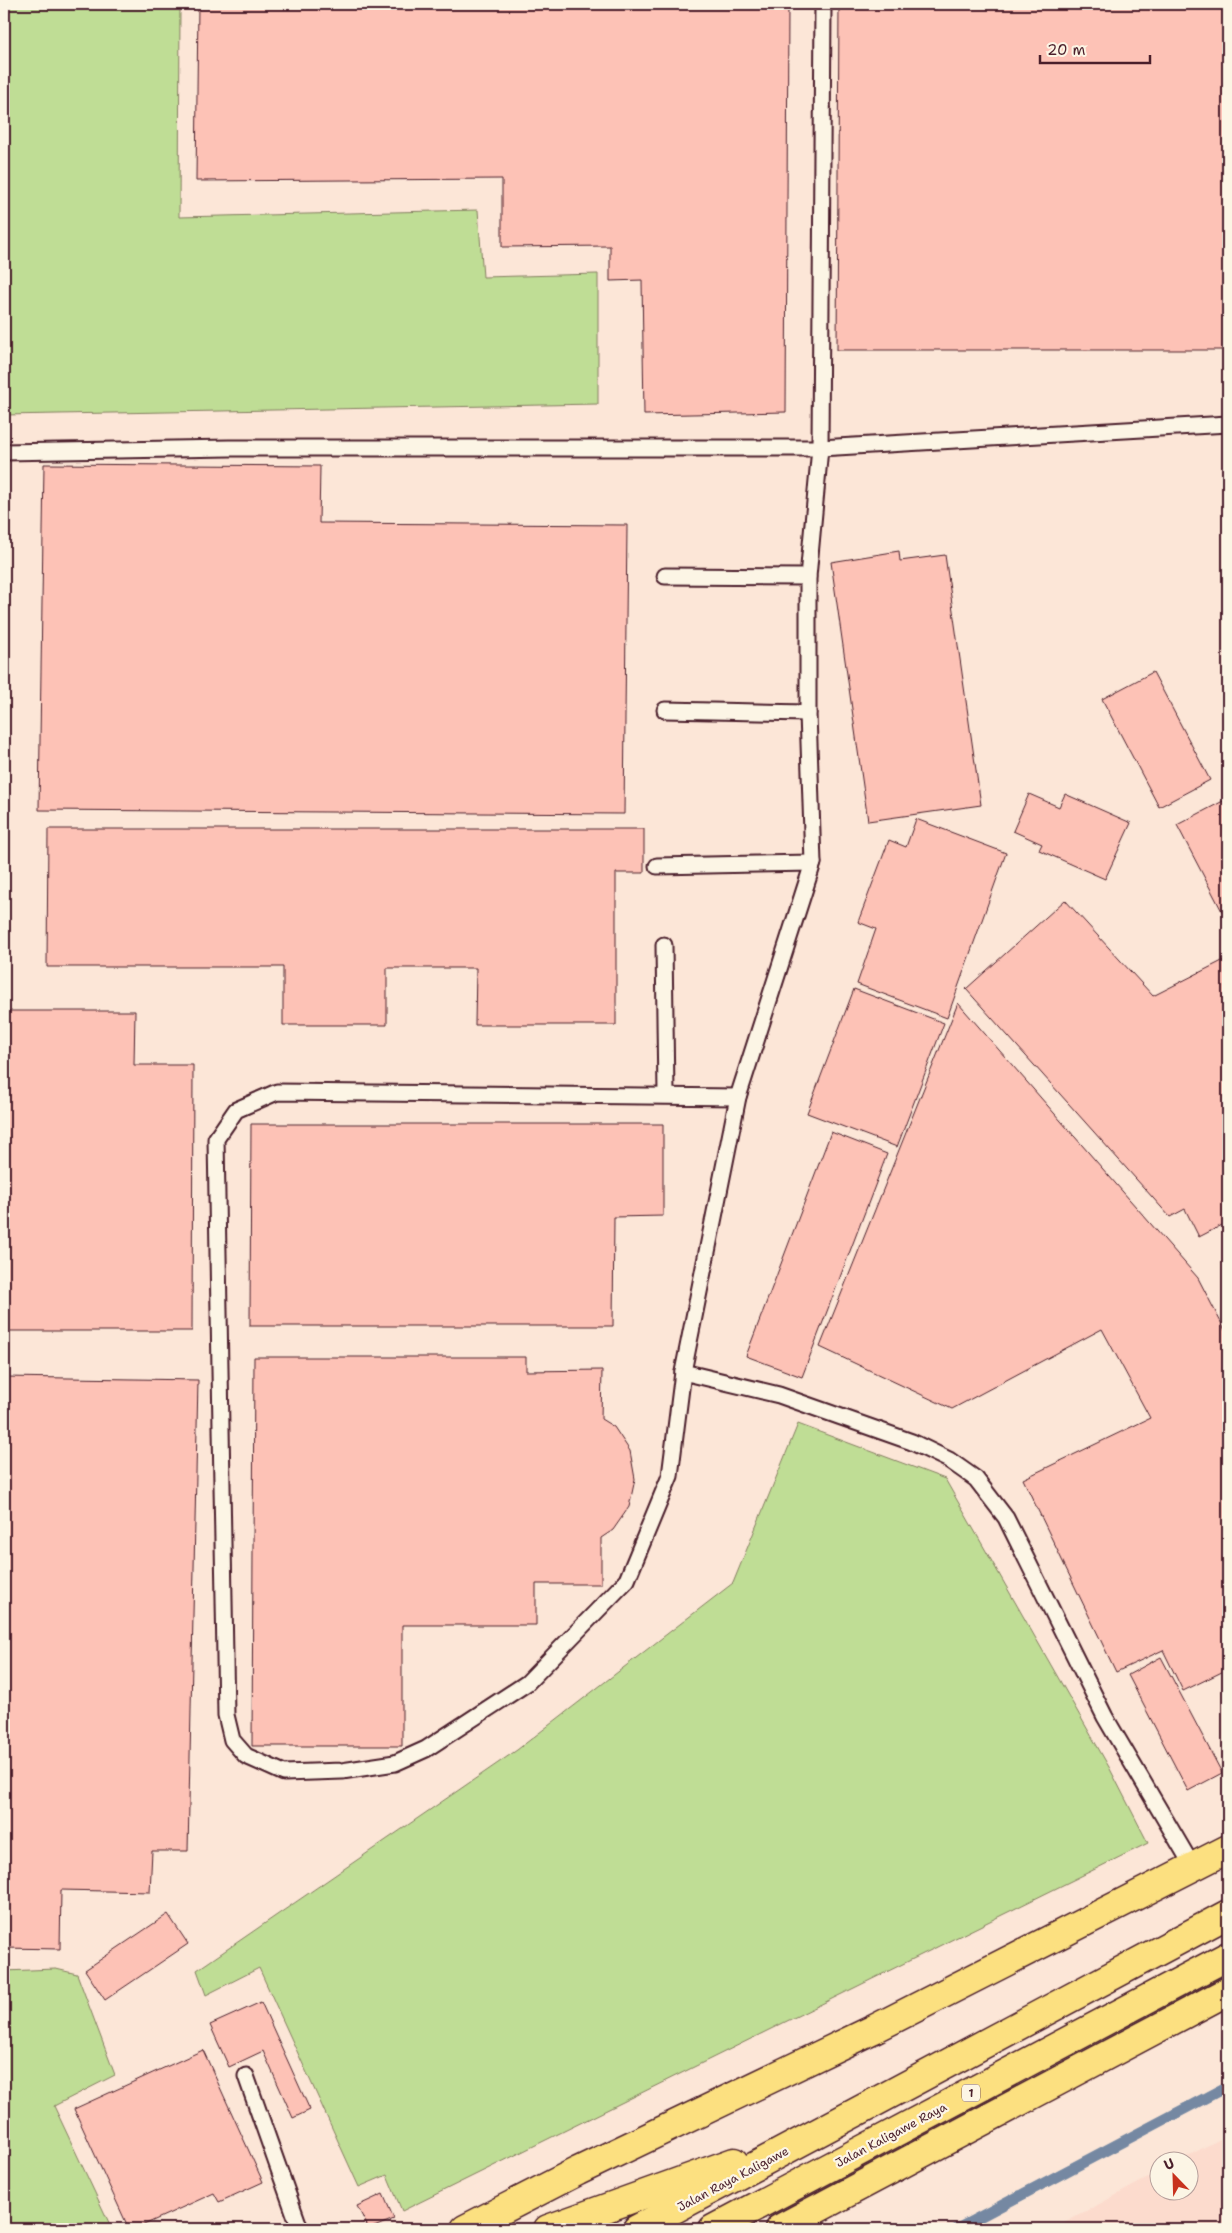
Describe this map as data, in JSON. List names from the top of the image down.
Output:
{
  "streets": {
    "highway": ["1", "Jalan Kaligawe Raya", "Jalan Raya Kaligawe"]
  },
  "scale_bar": "20 m",
  "north": "top left"
}
